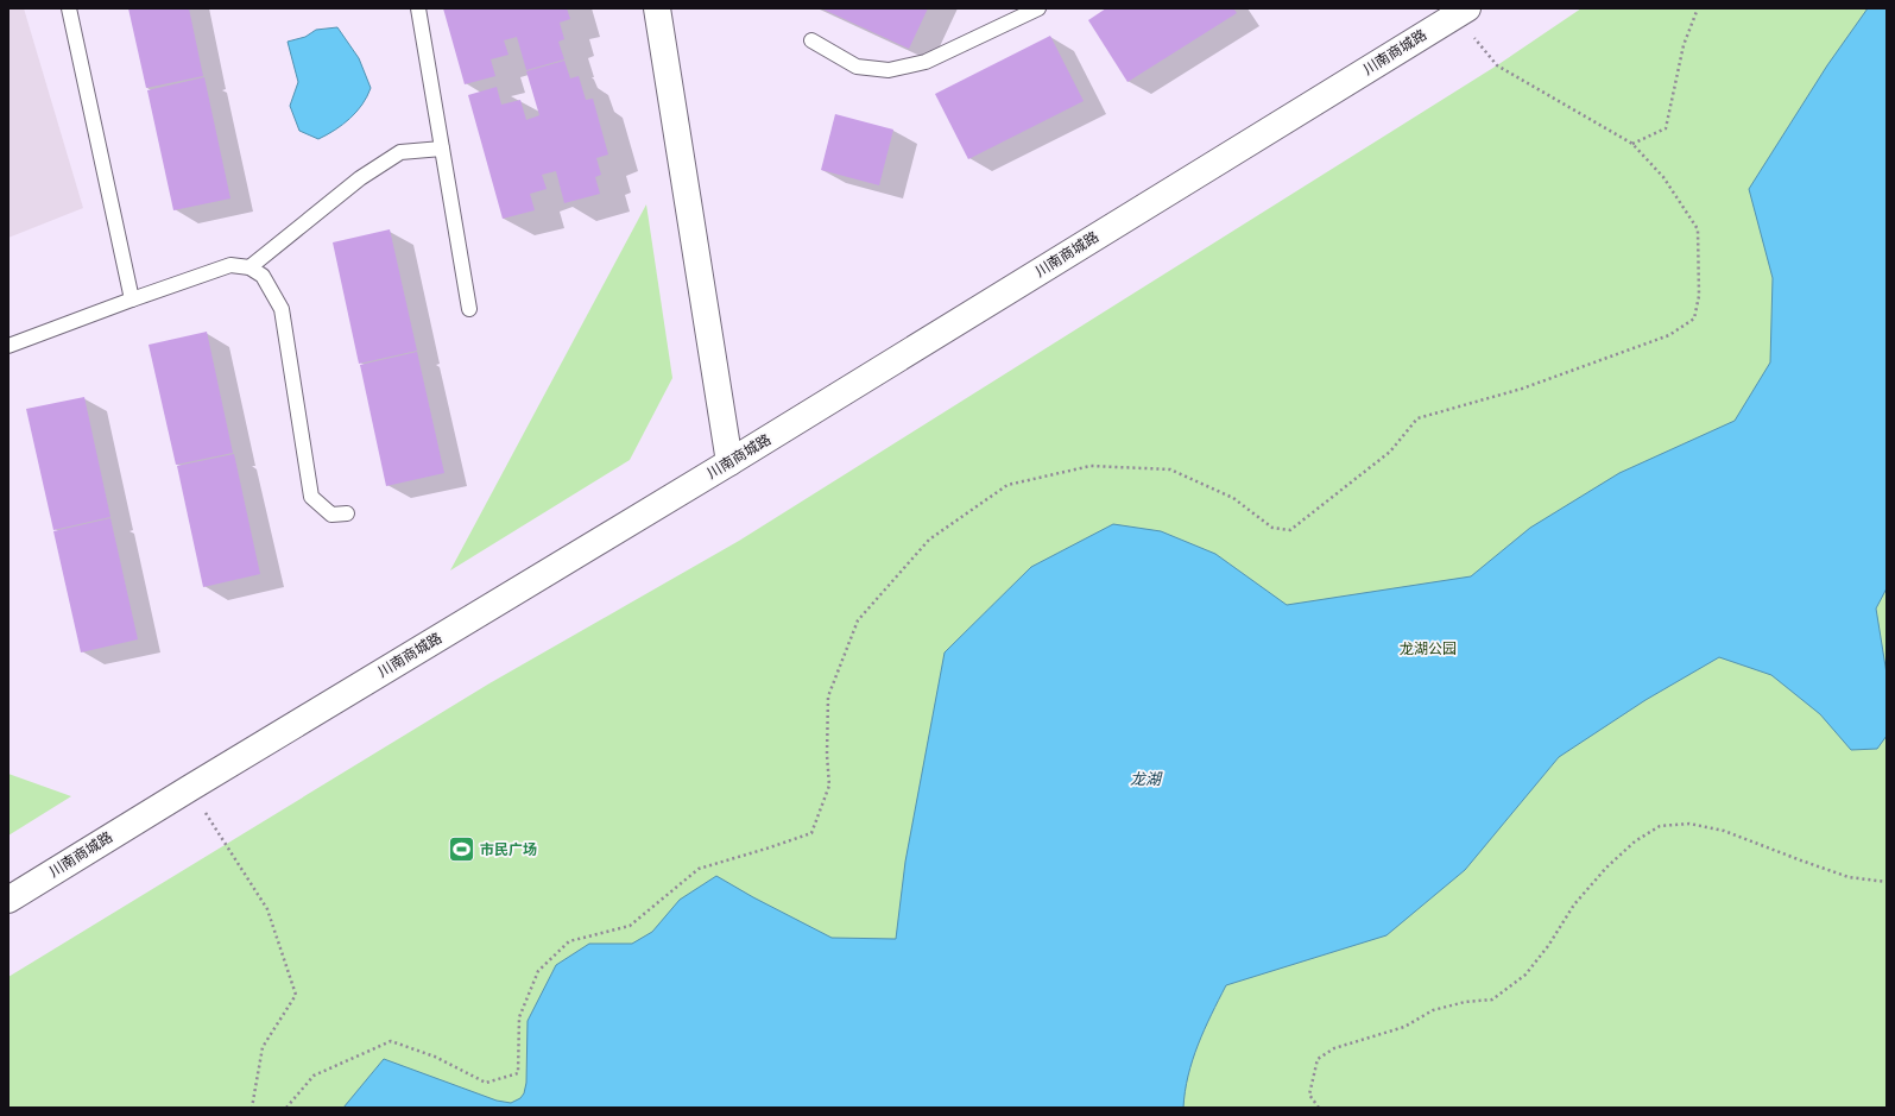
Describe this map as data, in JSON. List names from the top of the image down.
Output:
{
  "streets": {
    "street": ["川南商城路"]
  },
  "water": ["龙湖"],
  "parks": ["龙湖公园"],
  "places": {
    "sports": ["市民广场"]
  }
}
